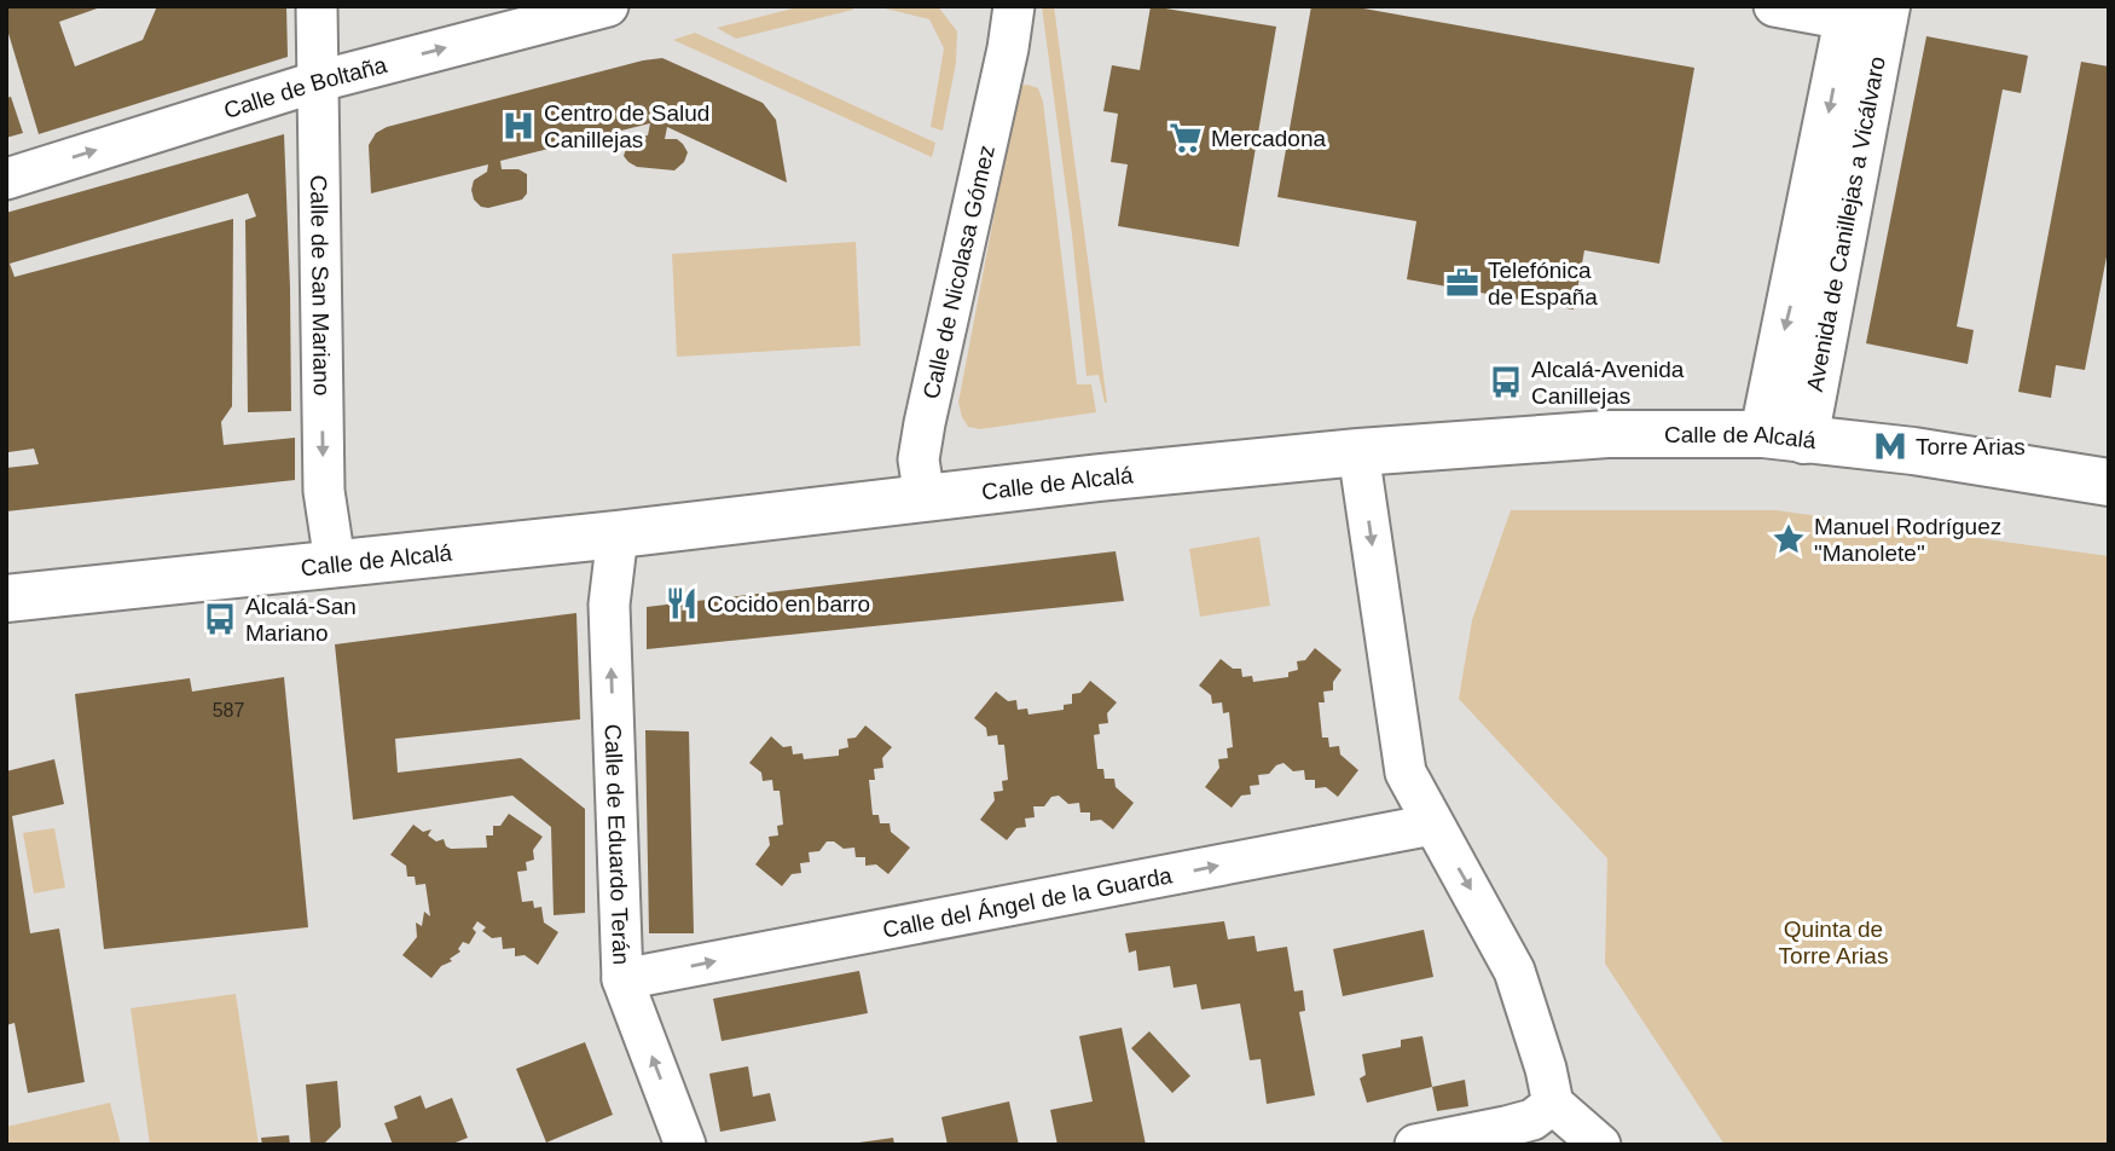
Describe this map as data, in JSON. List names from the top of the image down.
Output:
{
  "streets": {
    "main road": ["Avenida de Canillejas a Vicálvaro", "Calle de Alcalá"],
    "street": [
      "Calle de Boltaña",
      "Calle de Nicolasa Gómez",
      "Calle de San Mariano",
      "Calle de Eduardo Terán",
      "Calle del Ángel de la Guarda"
    ]
  },
  "crossings": [
    ["Calle de Boltaña", "Calle de San Mariano"],
    ["Avenida de Canillejas a Vicálvaro", "Calle de Alcalá"],
    ["Calle de Nicolasa Gómez", "Calle de Alcalá"],
    ["Calle de San Mariano", "Calle de Alcalá"],
    ["Calle de Alcalá", "Calle de Eduardo Terán"],
    ["Calle de Eduardo Terán", "Calle del Ángel de la Guarda"]
  ],
  "one_way": [
    "Calle de Boltaña",
    "Calle de San Mariano",
    "Calle de Eduardo Terán",
    "Calle del Ángel de la Guarda"
  ],
  "parks": ["Quinta de Torre Arias"],
  "places": {
    "hospital": ["Centro de Salud Canillejas"],
    "supermarket": ["Mercadona"],
    "office": ["Telefónica de España"],
    "bus stop": ["Alcalá-Avenida Canillejas", "Alcalá-San Mariano"],
    "metro station": ["Torre Arias"],
    "place": ["Manuel Rodríguez \"Manolete\""],
    "restaurant": ["Cocido en barro"]
  },
  "house_numbers": ["587"]
}
